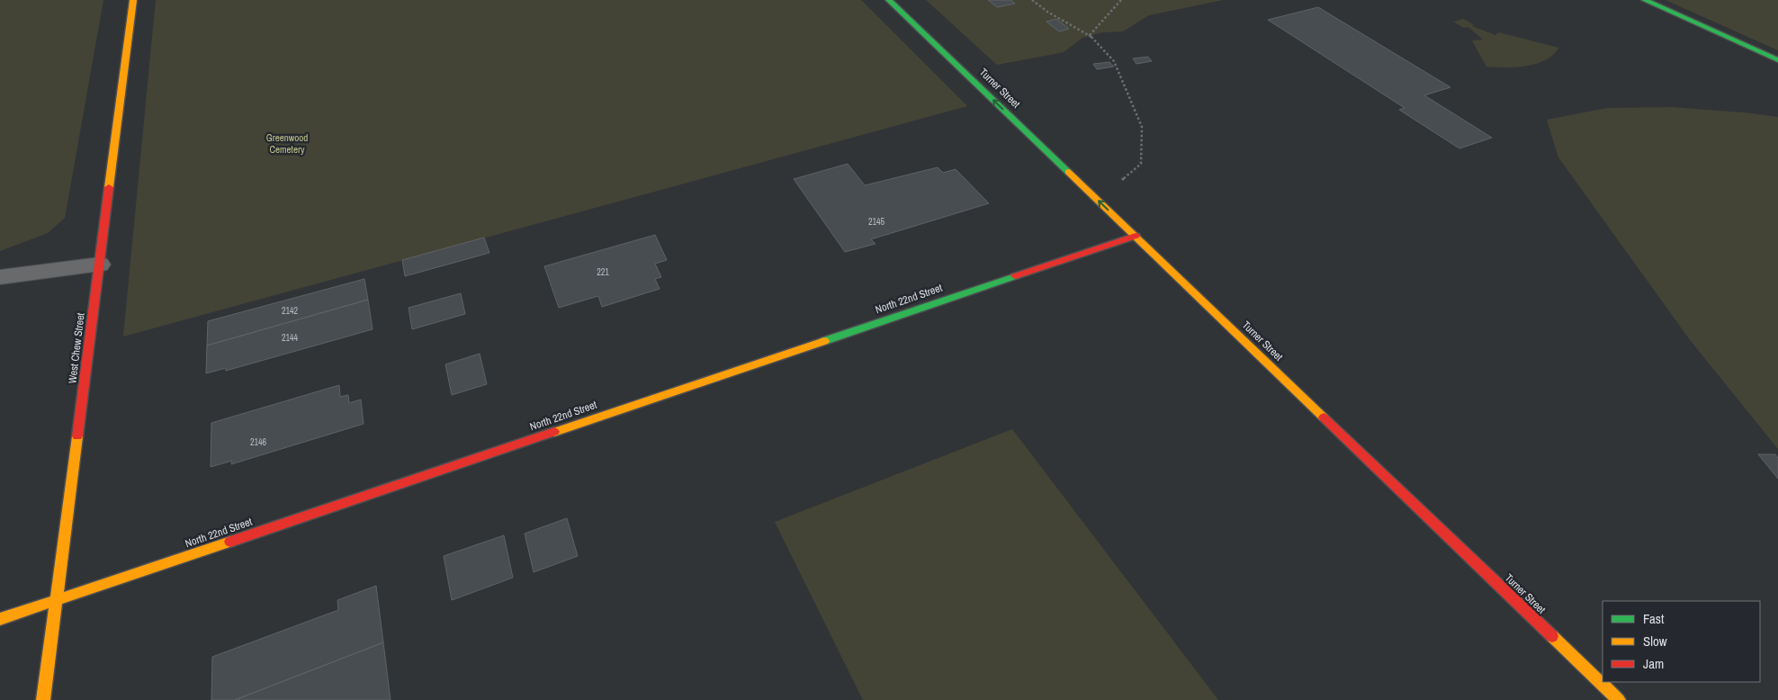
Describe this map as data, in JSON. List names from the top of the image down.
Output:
{
  "streets": {
    "street": ["Turner Street", "North 22nd Street", "West Chew Street"]
  },
  "crossings": [
    ["Turner Street", "North 22nd Street"],
    ["North 22nd Street", "West Chew Street"]
  ],
  "parks": ["Greenwood Cemetery"],
  "house_numbers": [
    "2145",
    "221",
    "2142",
    "2144",
    "2146"
  ],
  "legend": ["Fast", "Slow", "Jam"]
}
